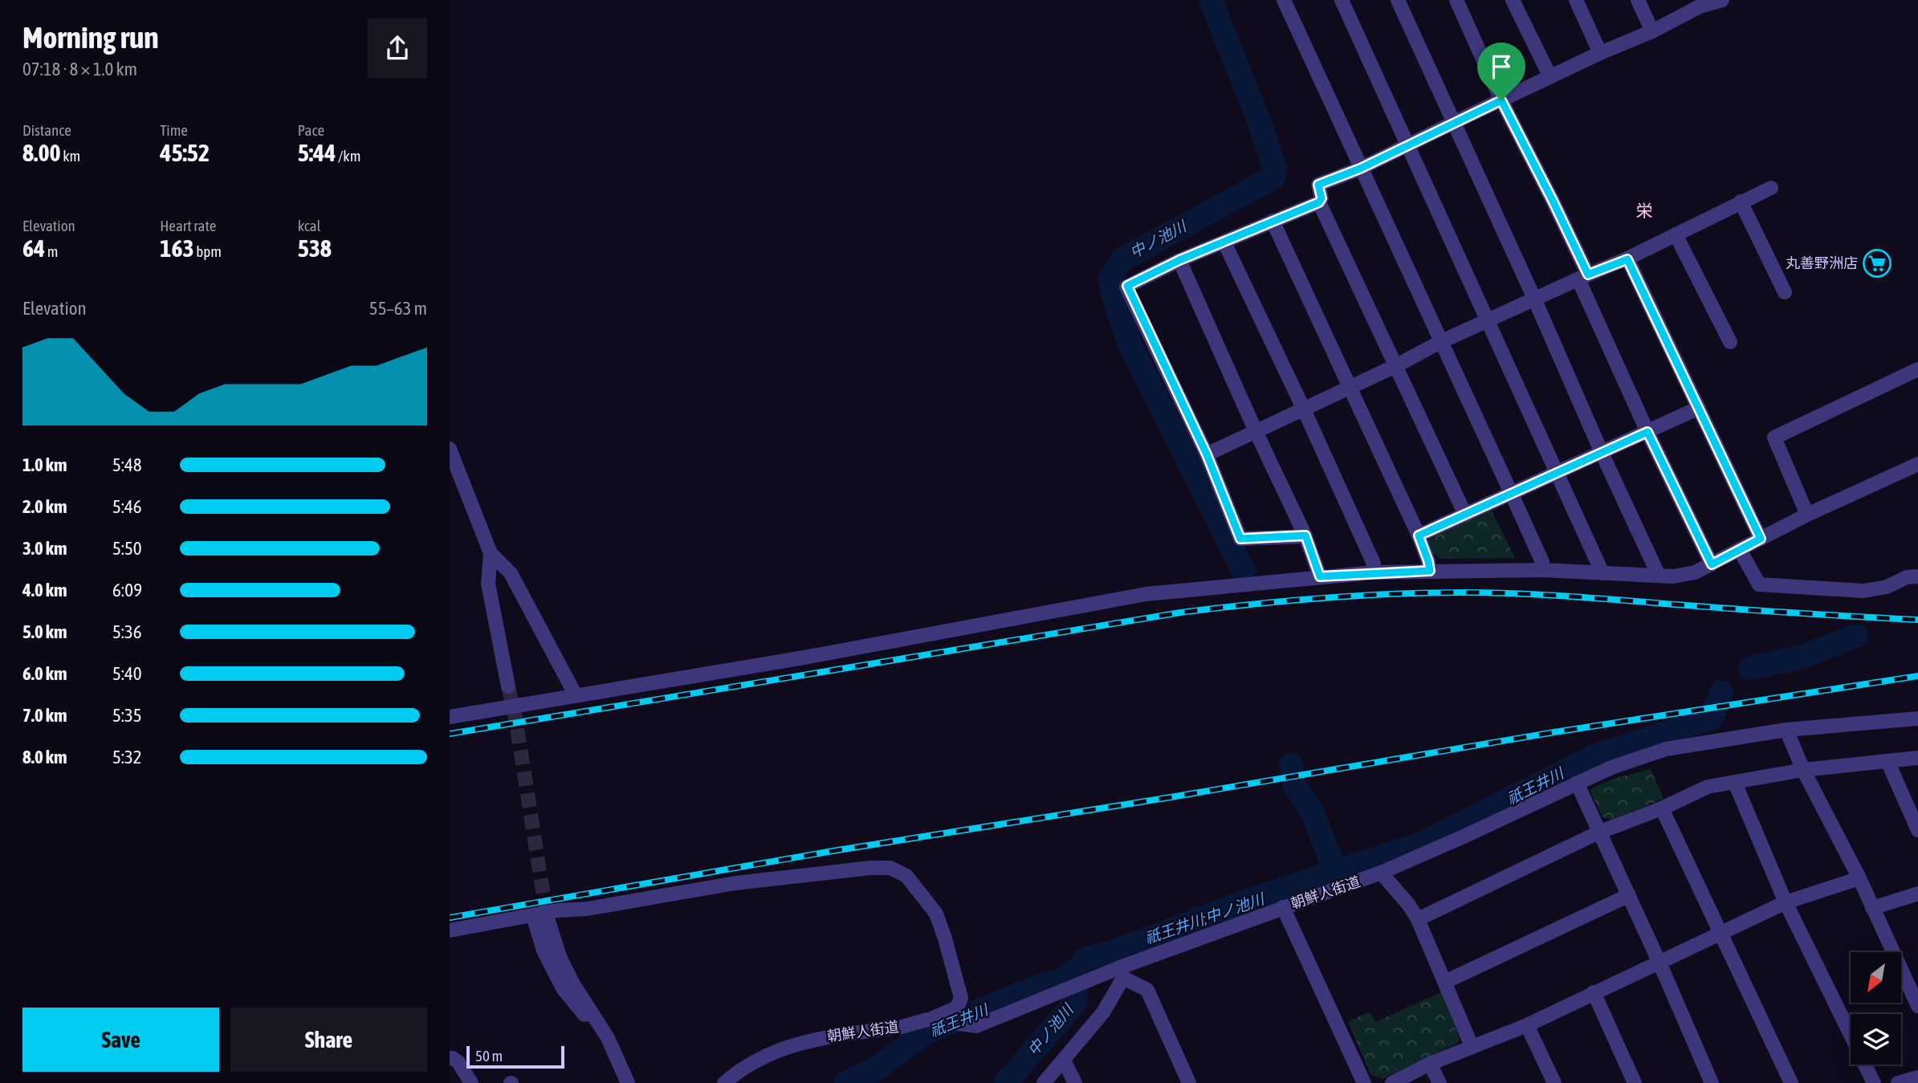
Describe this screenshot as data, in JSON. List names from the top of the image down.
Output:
{
  "streets": {
    "street": ["朝鮮人街道"]
  },
  "districts": ["栄"],
  "water": ["中ノ池川", "祇王井川", "祇王井川;中ノ池川"],
  "places": {
    "supermarket": ["丸善野洲店"]
  },
  "scale_bar": "50 m",
  "north": "bottom left",
  "page": {
    "heading": ["Morning run", "07:18 · 8 × 1.0 km"],
    "stats": [
      ["Distance", "8.00 km"],
      ["Time", "45:52"],
      ["Pace", "5:44 /km"],
      ["Elevation", "64 m"],
      ["Heart rate", "163 bpm"],
      ["kcal", "538"]
    ],
    "chart": ["Elevation", "55–63 m"],
    "list": [
      {
        "name": "1.0 km",
        "note": "5:48"
      },
      {
        "name": "2.0 km",
        "note": "5:46"
      },
      {
        "name": "3.0 km",
        "note": "5:50"
      },
      {
        "name": "4.0 km",
        "note": "6:09"
      },
      {
        "name": "5.0 km",
        "note": "5:36"
      },
      {
        "name": "6.0 km",
        "note": "5:40"
      },
      {
        "name": "7.0 km",
        "note": "5:35"
      },
      {
        "name": "8.0 km",
        "note": "5:32"
      }
    ],
    "buttons": ["Save", "Share"],
    "scale": "50 m"
  }
}
